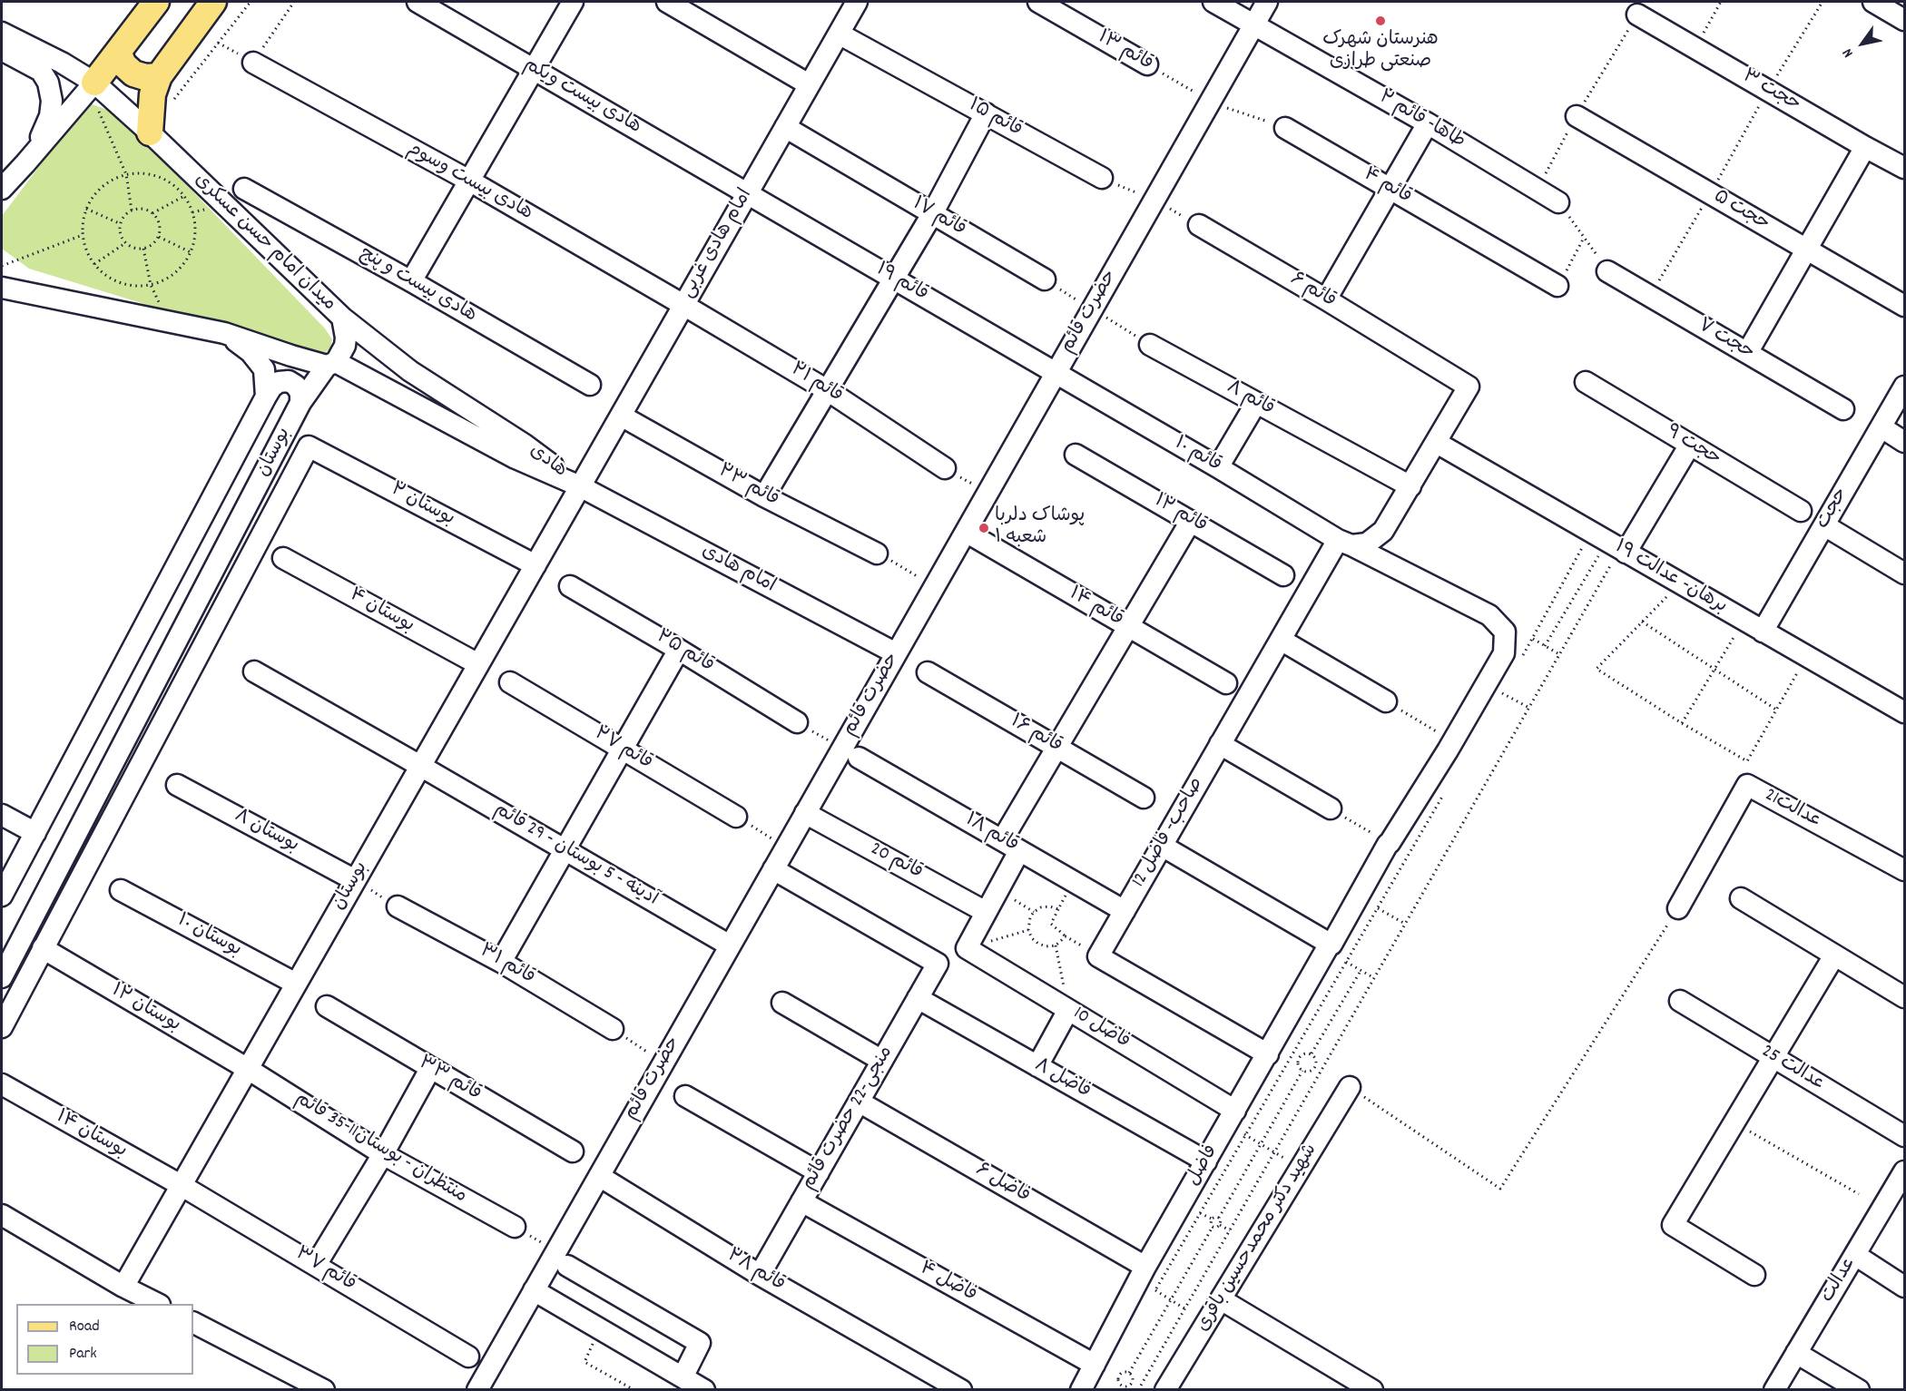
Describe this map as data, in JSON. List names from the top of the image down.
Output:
{
  "streets": {
    "street": [
      "قائم ۱۳",
      "حجت ۳",
      "هادی بیست ویکم",
      "قائم ۱۵",
      "طاها- قائم ۲",
      "هادی بیست وسوم",
      "قائم ۴",
      "حجت ۵",
      "قائم ۱۷",
      "میدان امام حسن عسکری",
      "امام هادی غربی",
      "قائم ۱۹",
      "هادی بیست و پنج",
      "قائم ۶",
      "حضرت قائم",
      "حجت ۷",
      "قائم ۲۱",
      "قائم ۸",
      "حجت ۹",
      "بوستان",
      "قائم ۱۰",
      "هادی",
      "قائم ۲۳",
      "بوستان ۲",
      "حجت",
      "قائم ۱۲",
      "امام هادی",
      "برهان- عدالت ۱۹",
      "قائم ۱۴",
      "بوستان ۴",
      "قائم ۲۵",
      "قائم ۱۶",
      "قائم ۲۷",
      "21عدالت",
      "بوستان ۸",
      "صاحب- فاضل 12",
      "قائم ۱۸",
      "آدینه - 5 بوستان - 29 قائم",
      "قائم 20",
      "بوستان ۱۰",
      "قائم ۳۱",
      "بوستان ۱۲",
      "فاضل 10",
      "عدالت 25",
      "قائم ۳۳",
      "فاضل ۸",
      "منجی-22 حضرت قائم",
      "بوستان ۱۴",
      "منتظران - بوستان11-35 قائم",
      "فاضل",
      "فاضل ۶",
      "شهید دکتر محمدحسین باقری",
      "قائم ۳۷",
      "قائم ۲۸",
      "عدالت",
      "فاضل ۴"
    ]
  },
  "crossings": [
    ["قائم ۱۳", "حضرت قائم"],
    ["هادی بیست ویکم", "امام هادی غربی"],
    ["هادی بیست ویکم", "قائم ۱۹"],
    ["قائم ۱۵", "امام هادی غربی"],
    ["طاها- قائم ۲", "حضرت قائم"],
    ["هادی بیست وسوم", "امام هادی غربی"],
    ["هادی بیست وسوم", "قائم ۲۱"],
    ["قائم ۱۷", "امام هادی غربی"],
    ["میدان امام حسن عسکری", "بوستان"],
    ["میدان امام حسن عسکری", "هادی"],
    ["امام هادی غربی", "قائم ۱۹"],
    ["امام هادی غربی", "قائم ۲۱"],
    ["امام هادی غربی", "بوستان"],
    ["امام هادی غربی", "هادی"],
    ["امام هادی غربی", "قائم ۲۳"],
    ["امام هادی غربی", "امام هادی"],
    ["قائم ۱۹", "حضرت قائم"],
    ["قائم ۱۹", "قائم ۱۰"],
    ["قائم ۶", "برهان- عدالت ۱۹"],
    ["حضرت قائم", "قائم ۱۰"],
    ["حضرت قائم", "امام هادی"],
    ["حضرت قائم", "قائم ۱۴"],
    ["حضرت قائم", "قائم ۱۸"],
    ["حضرت قائم", "آدینه - 5 بوستان - 29 قائم"],
    ["حضرت قائم", "قائم 20"],
    ["حضرت قائم", "منجی-22 حضرت قائم"],
    ["حضرت قائم", "قائم ۲۸"],
    ["بوستان", "هادی"],
    ["بوستان", "بوستان ۲"],
    ["بوستان", "امام هادی"],
    ["بوستان", "بوستان ۴"],
    ["بوستان", "بوستان ۸"],
    ["بوستان", "آدینه - 5 بوستان - 29 قائم"],
    ["بوستان", "بوستان ۱۰"],
    ["بوستان", "بوستان ۱۲"],
    ["بوستان", "بوستان ۱۴"],
    ["بوستان", "منتظران - بوستان11-35 قائم"],
    ["بوستان", "قائم ۳۷"],
    ["قائم ۱۰", "صاحب- فاضل 12"],
    ["قائم ۱۰", "فاضل"],
    ["هادی", "امام هادی"],
    ["بوستان ۲", "بوستان ۱۲"],
    ["حجت", "برهان- عدالت ۱۹"],
    ["صاحب- فاضل 12", "قائم ۱۸"],
    ["بوستان ۱۲", "منتظران - بوستان11-35 قائم"],
    ["فاضل 10", "فاضل"],
    ["فاضل ۸", "منجی-22 حضرت قائم"],
    ["فاضل ۸", "فاضل"],
    ["منجی-22 حضرت قائم", "فاضل ۶"],
    ["منجی-22 حضرت قائم", "قائم ۲۸"],
    ["منجی-22 حضرت قائم", "فاضل ۴"],
    ["بوستان ۱۴", "قائم ۳۷"],
    ["فاضل", "فاضل ۶"],
    ["فاضل", "فاضل ۴"]
  ],
  "places": ["هنرستان شهرک صنعتی طرازی", "پوشاک دلربا شعبه ۱"],
  "legend": ["Road", "Park"],
  "north": "bottom left"
}
